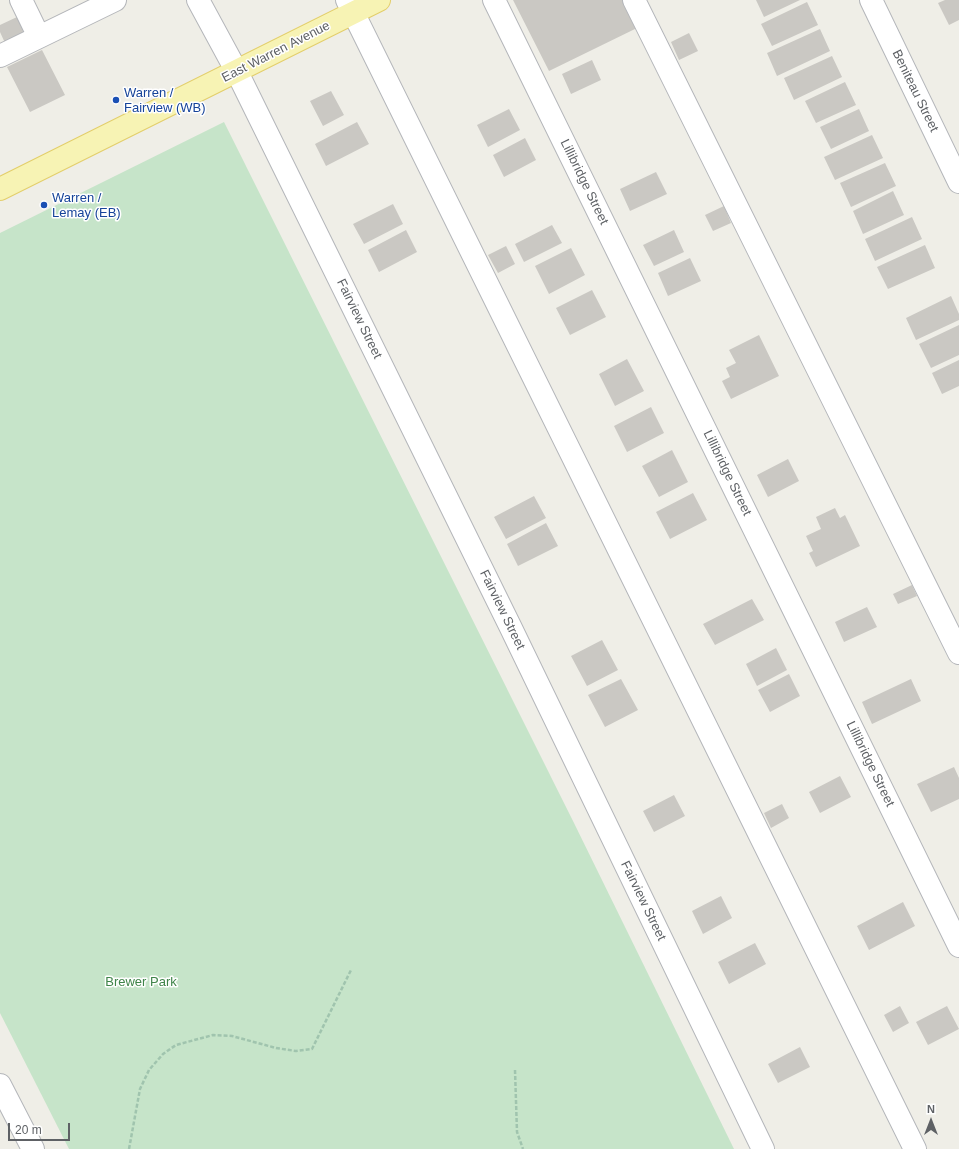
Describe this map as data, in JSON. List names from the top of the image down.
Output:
{
  "streets": {
    "main road": ["East Warren Avenue"],
    "street": ["Beniteau Street", "Lillibridge Street", "Fairview Street"]
  },
  "crossings": [
    ["East Warren Avenue", "Fairview Street"]
  ],
  "parks": ["Brewer Park"],
  "places": ["Warren / Fairview (WB)", "Warren / Lemay (EB)"],
  "scale_bar": "20 m",
  "north": "top"
}
